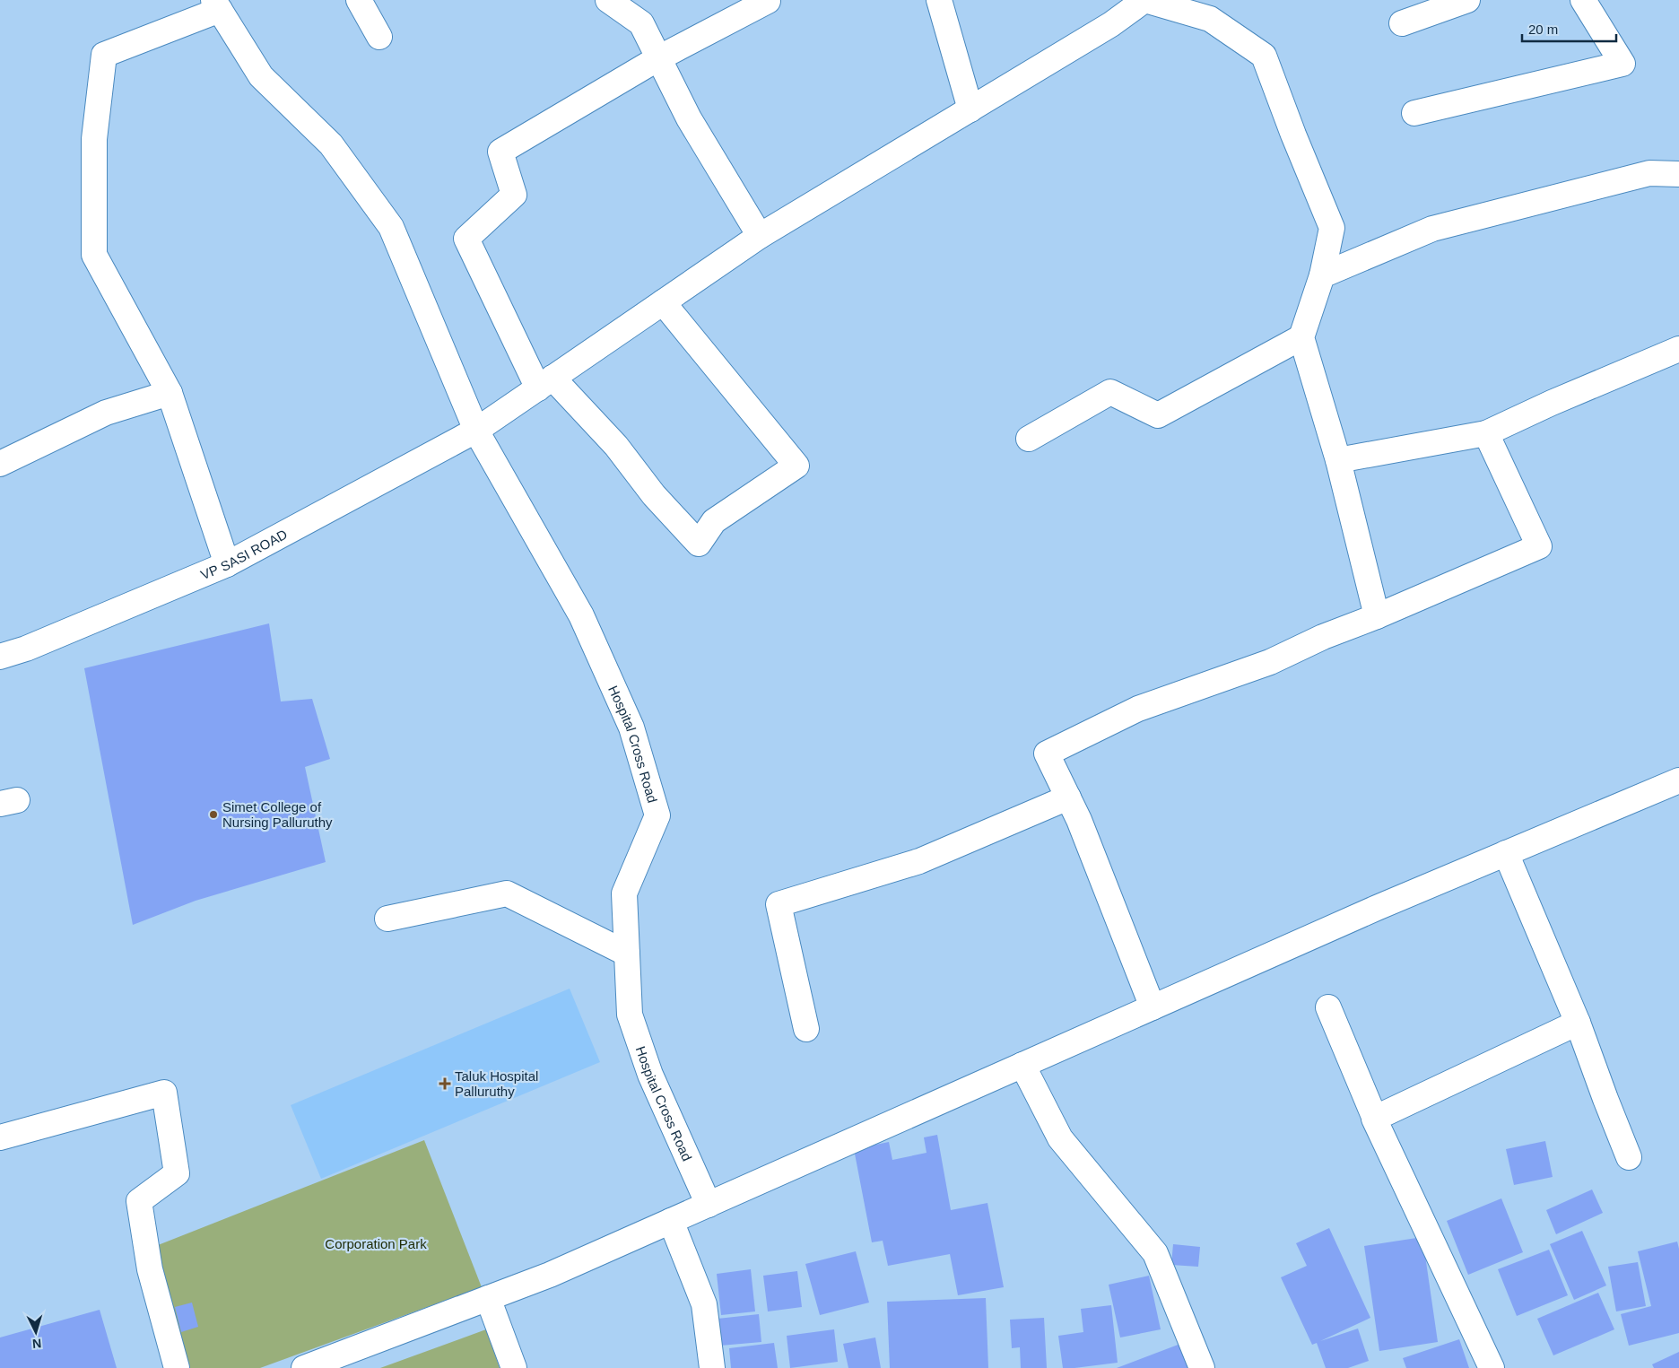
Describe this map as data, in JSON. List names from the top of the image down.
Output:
{
  "streets": {
    "street": ["VP SASI ROAD", "Hospital Cross Road"]
  },
  "crossings": [
    ["VP SASI ROAD", "Hospital Cross Road"]
  ],
  "parks": ["Corporation Park"],
  "places": {
    "other": ["Simet College of Nursing Palluruthy"],
    "health": ["Taluk Hospital Palluruthy"]
  },
  "scale_bar": "20 m",
  "north": "bottom"
}
